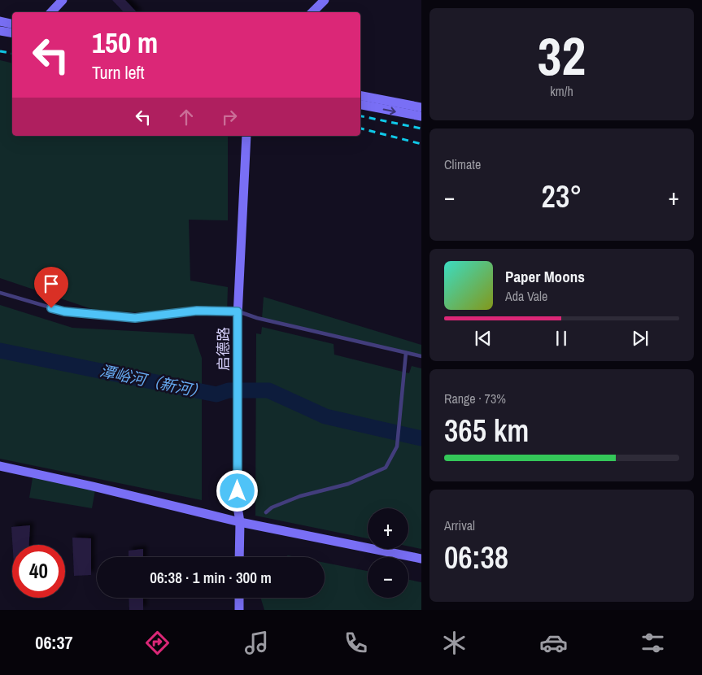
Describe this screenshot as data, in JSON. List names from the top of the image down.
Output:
{
  "streets": {
    "street": ["启德路"]
  },
  "water": ["潭峪河（新河）"],
  "page": {
    "tile": [
      ["32", "km/h"],
      "Climate",
      ["Range · 73%", "365 km"],
      ["Arrival", "06:38"]
    ],
    "turn": ["150 m", "Turn left"],
    "heat": ["−", "23°", "+"],
    "song": ["Paper Moons", "Ada Vale"],
    "map_buttons": ["+", "−"],
    "limit": "40",
    "trip": "06:38 · 1 min · 300 m",
    "tabs": "06:37"
  }
}
